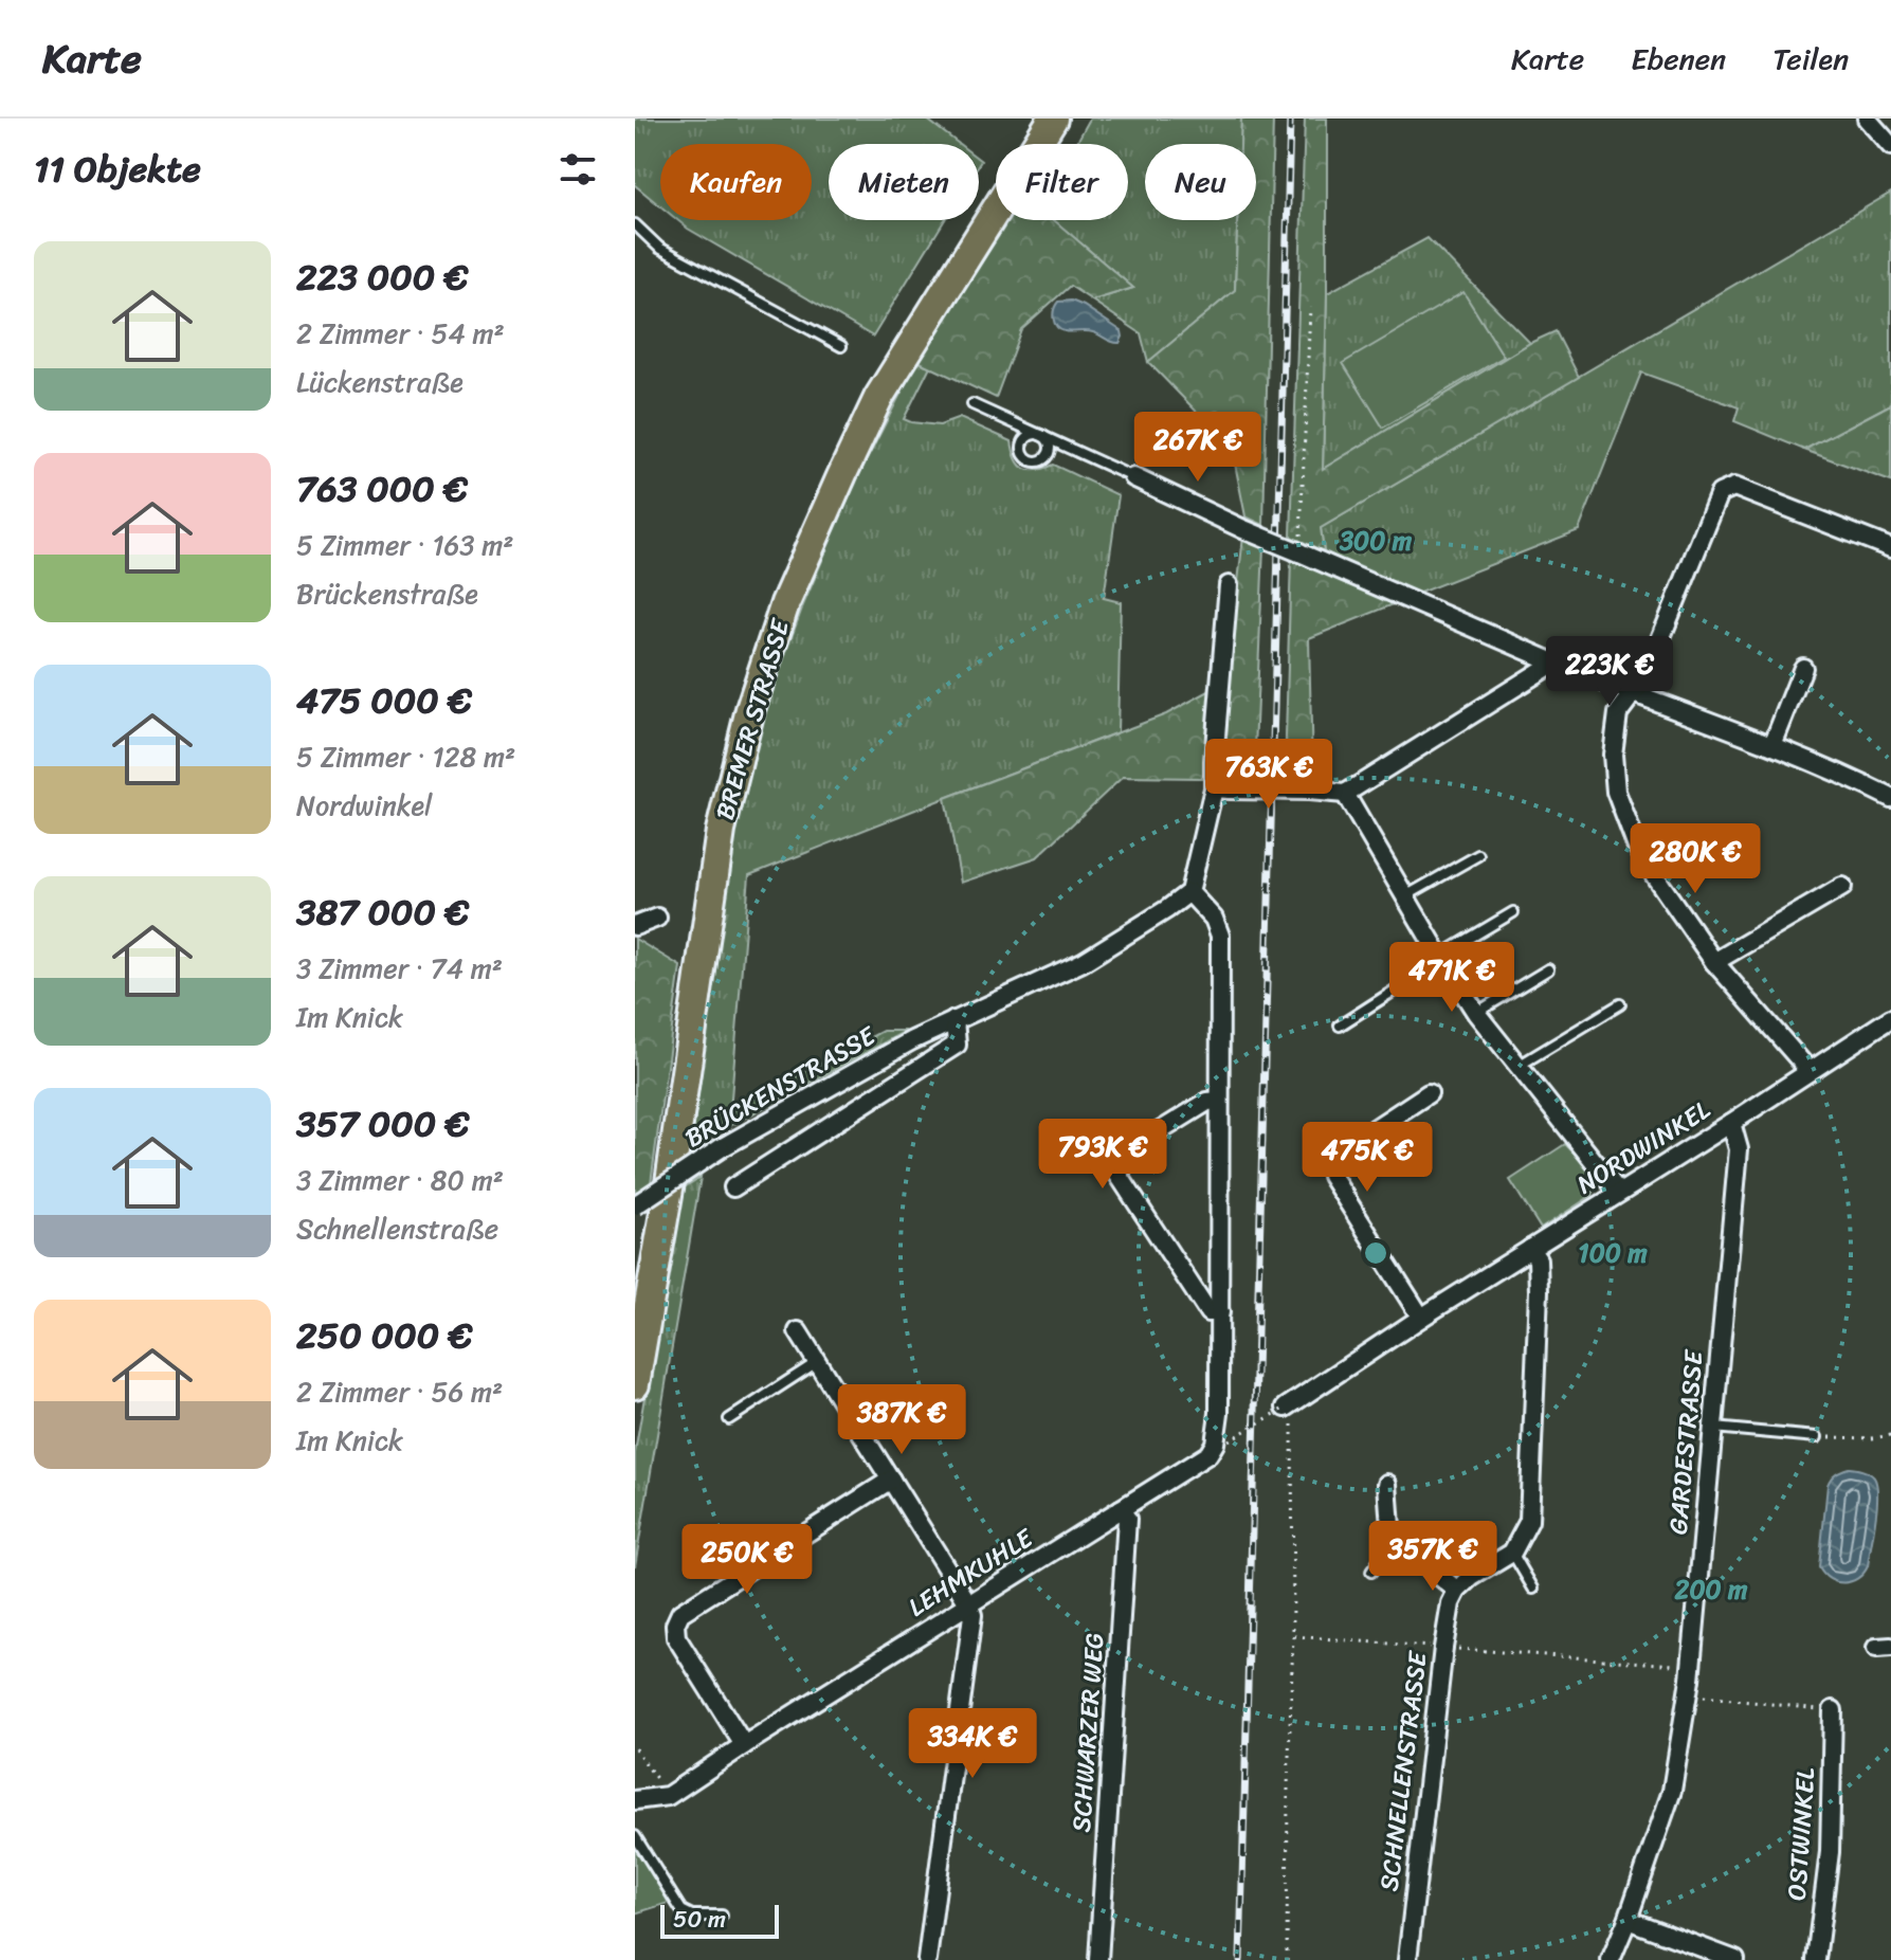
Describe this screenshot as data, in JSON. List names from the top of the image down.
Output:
{
  "streets": {
    "main road": ["BREMER STRASSE"],
    "street": [
      "BRÜCKENSTRASSE",
      "NORDWINKEL",
      "GARDESTRASSE",
      "LEHMKUHLE",
      "SCHWARZER WEG",
      "SCHNELLENSTRASSE",
      "OSTWINKEL"
    ]
  },
  "crossings": [
    ["BRÜCKENSTRASSE", "LEHMKUHLE"],
    ["NORDWINKEL", "GARDESTRASSE"],
    ["LEHMKUHLE", "SCHWARZER WEG"]
  ],
  "scale_bar": "50 m",
  "page": {
    "header": "Karte",
    "nav": ["Karte", "Ebenen", "Teilen"],
    "heading": "11 Objekte",
    "chip": [
      "Kaufen",
      "Mieten",
      "Filter",
      "Neu"
    ],
    "list": [
      {
        "name": "223 000 €",
        "note": "2 Zimmer · 54 m² · Lückenstraße"
      },
      {
        "name": "763 000 €",
        "note": "5 Zimmer · 163 m² · Brückenstraße"
      },
      {
        "name": "475 000 €",
        "note": "5 Zimmer · 128 m² · Nordwinkel"
      },
      {
        "name": "387 000 €",
        "note": "3 Zimmer · 74 m² · Im Knick"
      },
      {
        "name": "357 000 €",
        "note": "3 Zimmer · 80 m² · Schnellenstraße"
      },
      {
        "name": "250 000 €",
        "note": "2 Zimmer · 56 m² · Im Knick"
      }
    ],
    "price": [
      "267K €",
      "223K €",
      "763K €",
      "280K €",
      "471K €",
      "793K €",
      "475K €",
      "387K €",
      "357K €",
      "250K €",
      "334K €"
    ],
    "scale": "50 m"
  },
  "rings": ["300 m", "100 m", "200 m"]
}
